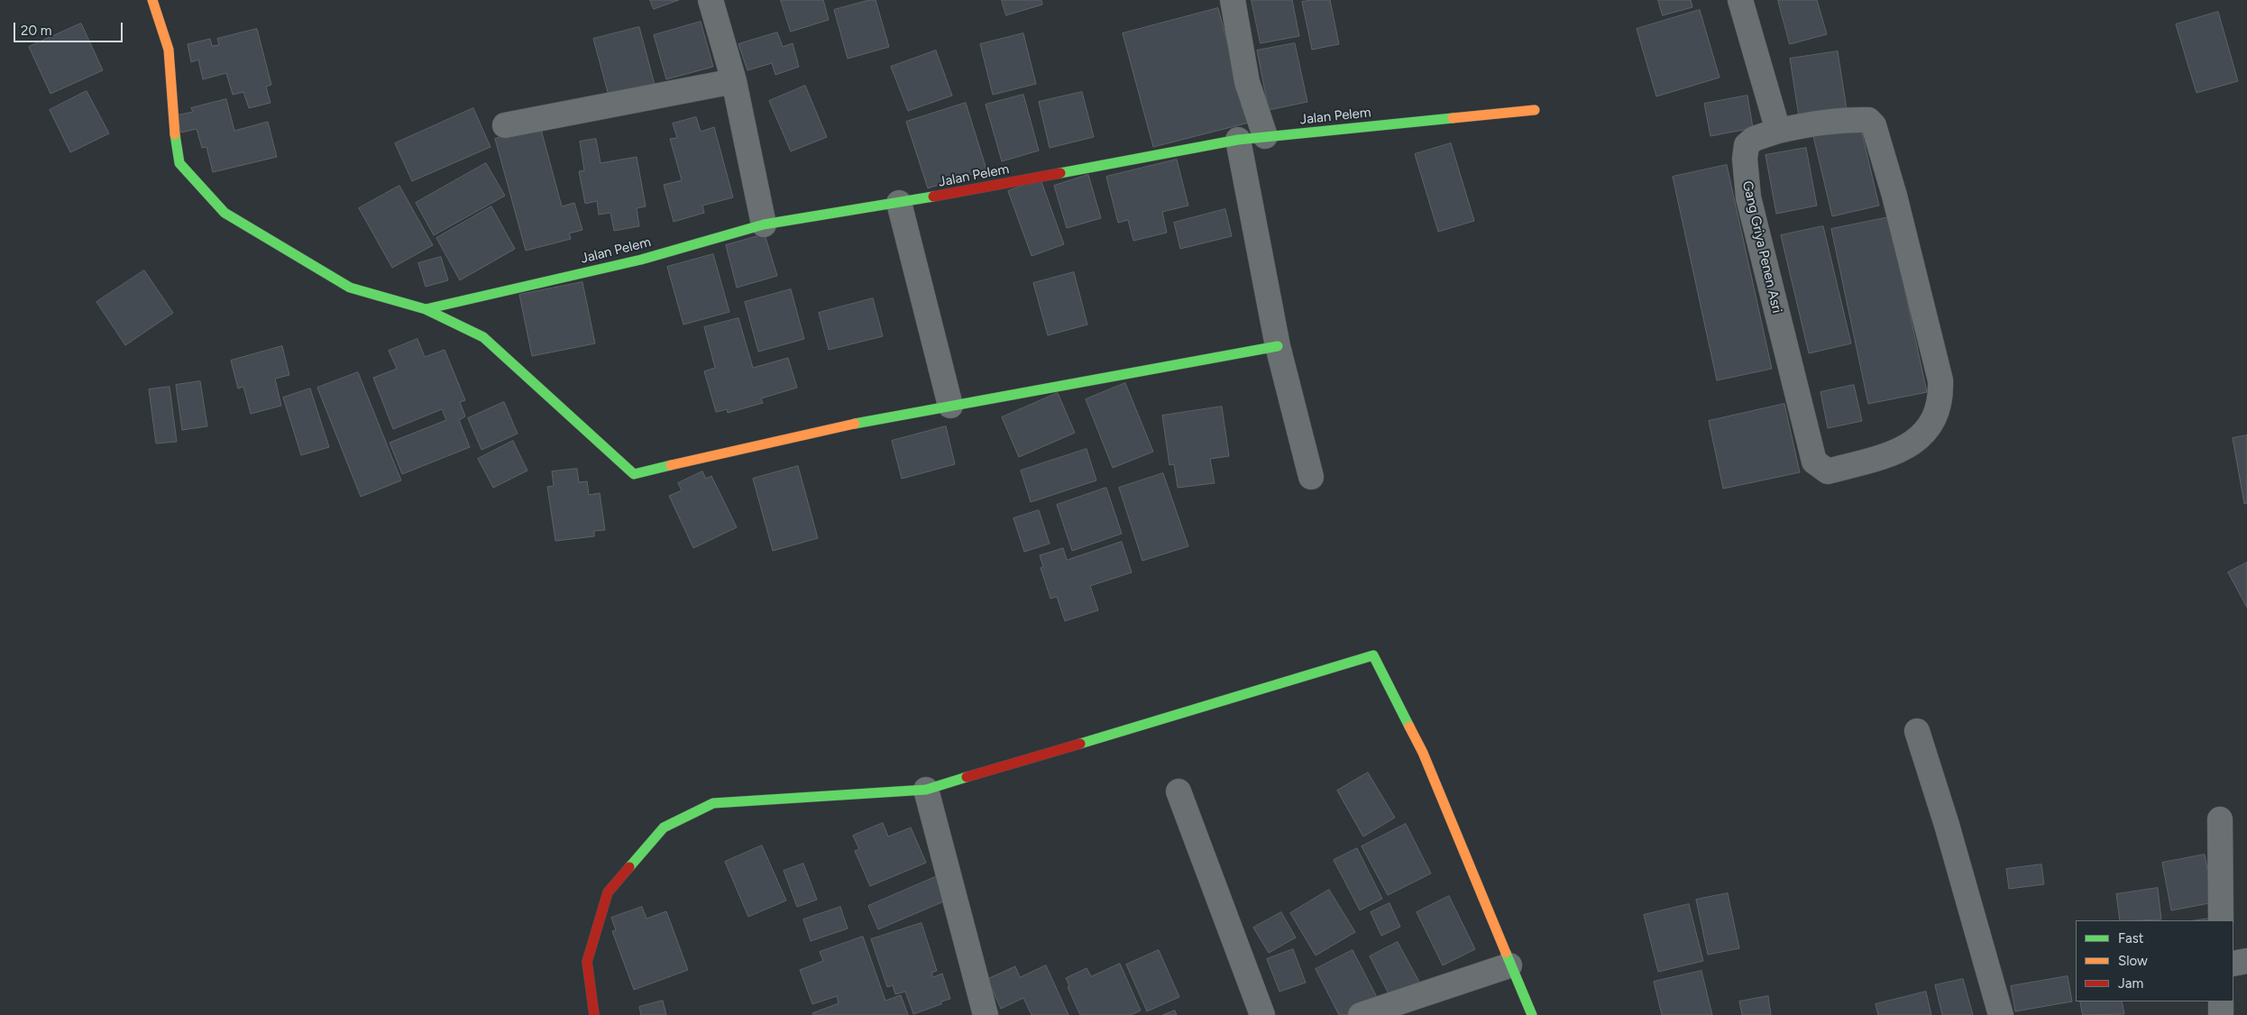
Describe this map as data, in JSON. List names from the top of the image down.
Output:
{
  "streets": {
    "street": ["Jalan Pelem", "Gang Griya Penen Asri"]
  },
  "legend": ["Fast", "Slow", "Jam"],
  "scale_bar": "20 m"
}
